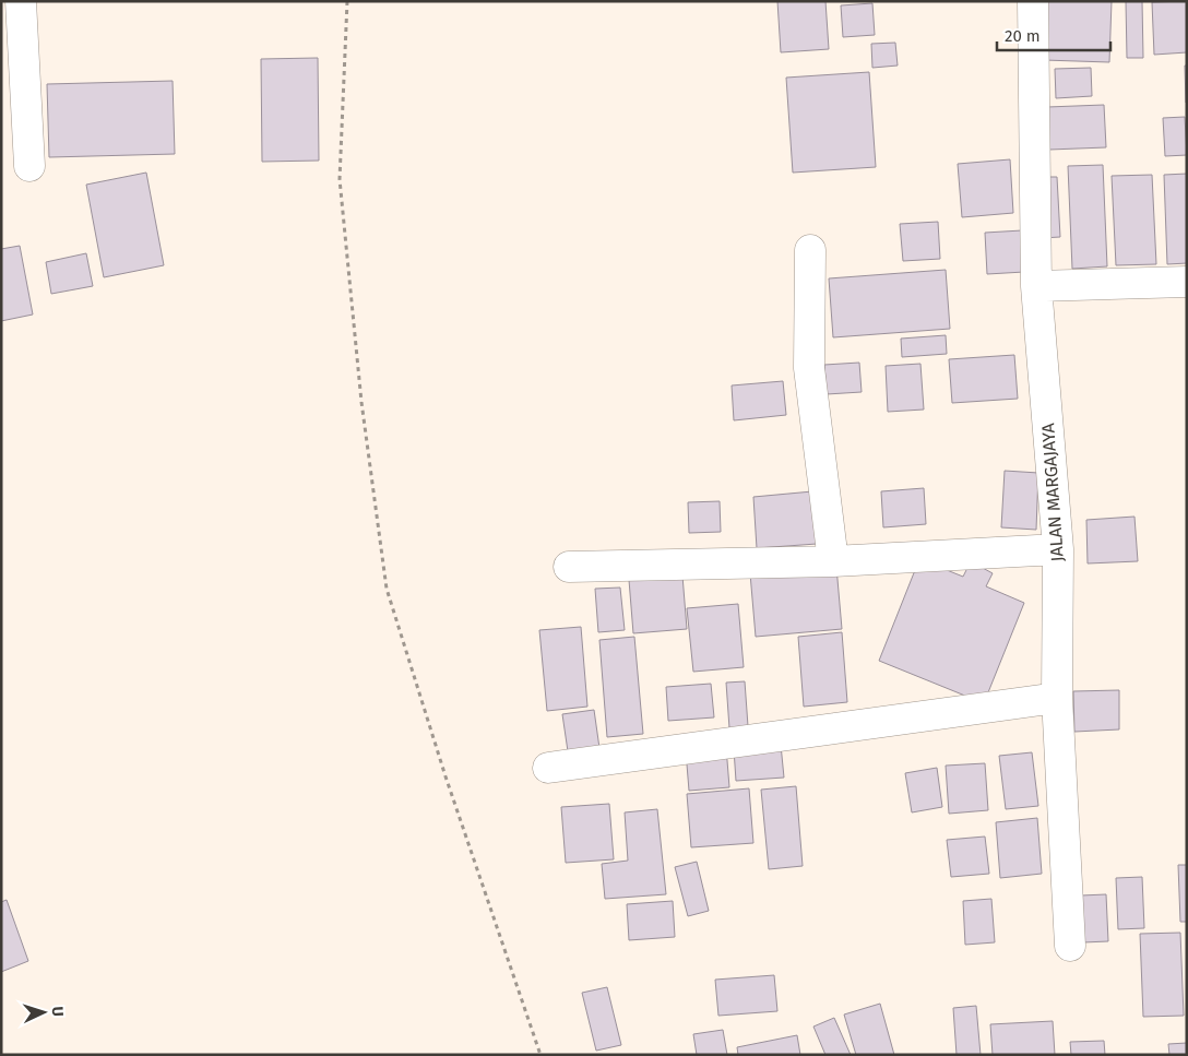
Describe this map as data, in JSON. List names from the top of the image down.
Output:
{
  "streets": {
    "street": ["JALAN MARGAJAYA"]
  },
  "scale_bar": "20 m",
  "north": "right"
}
